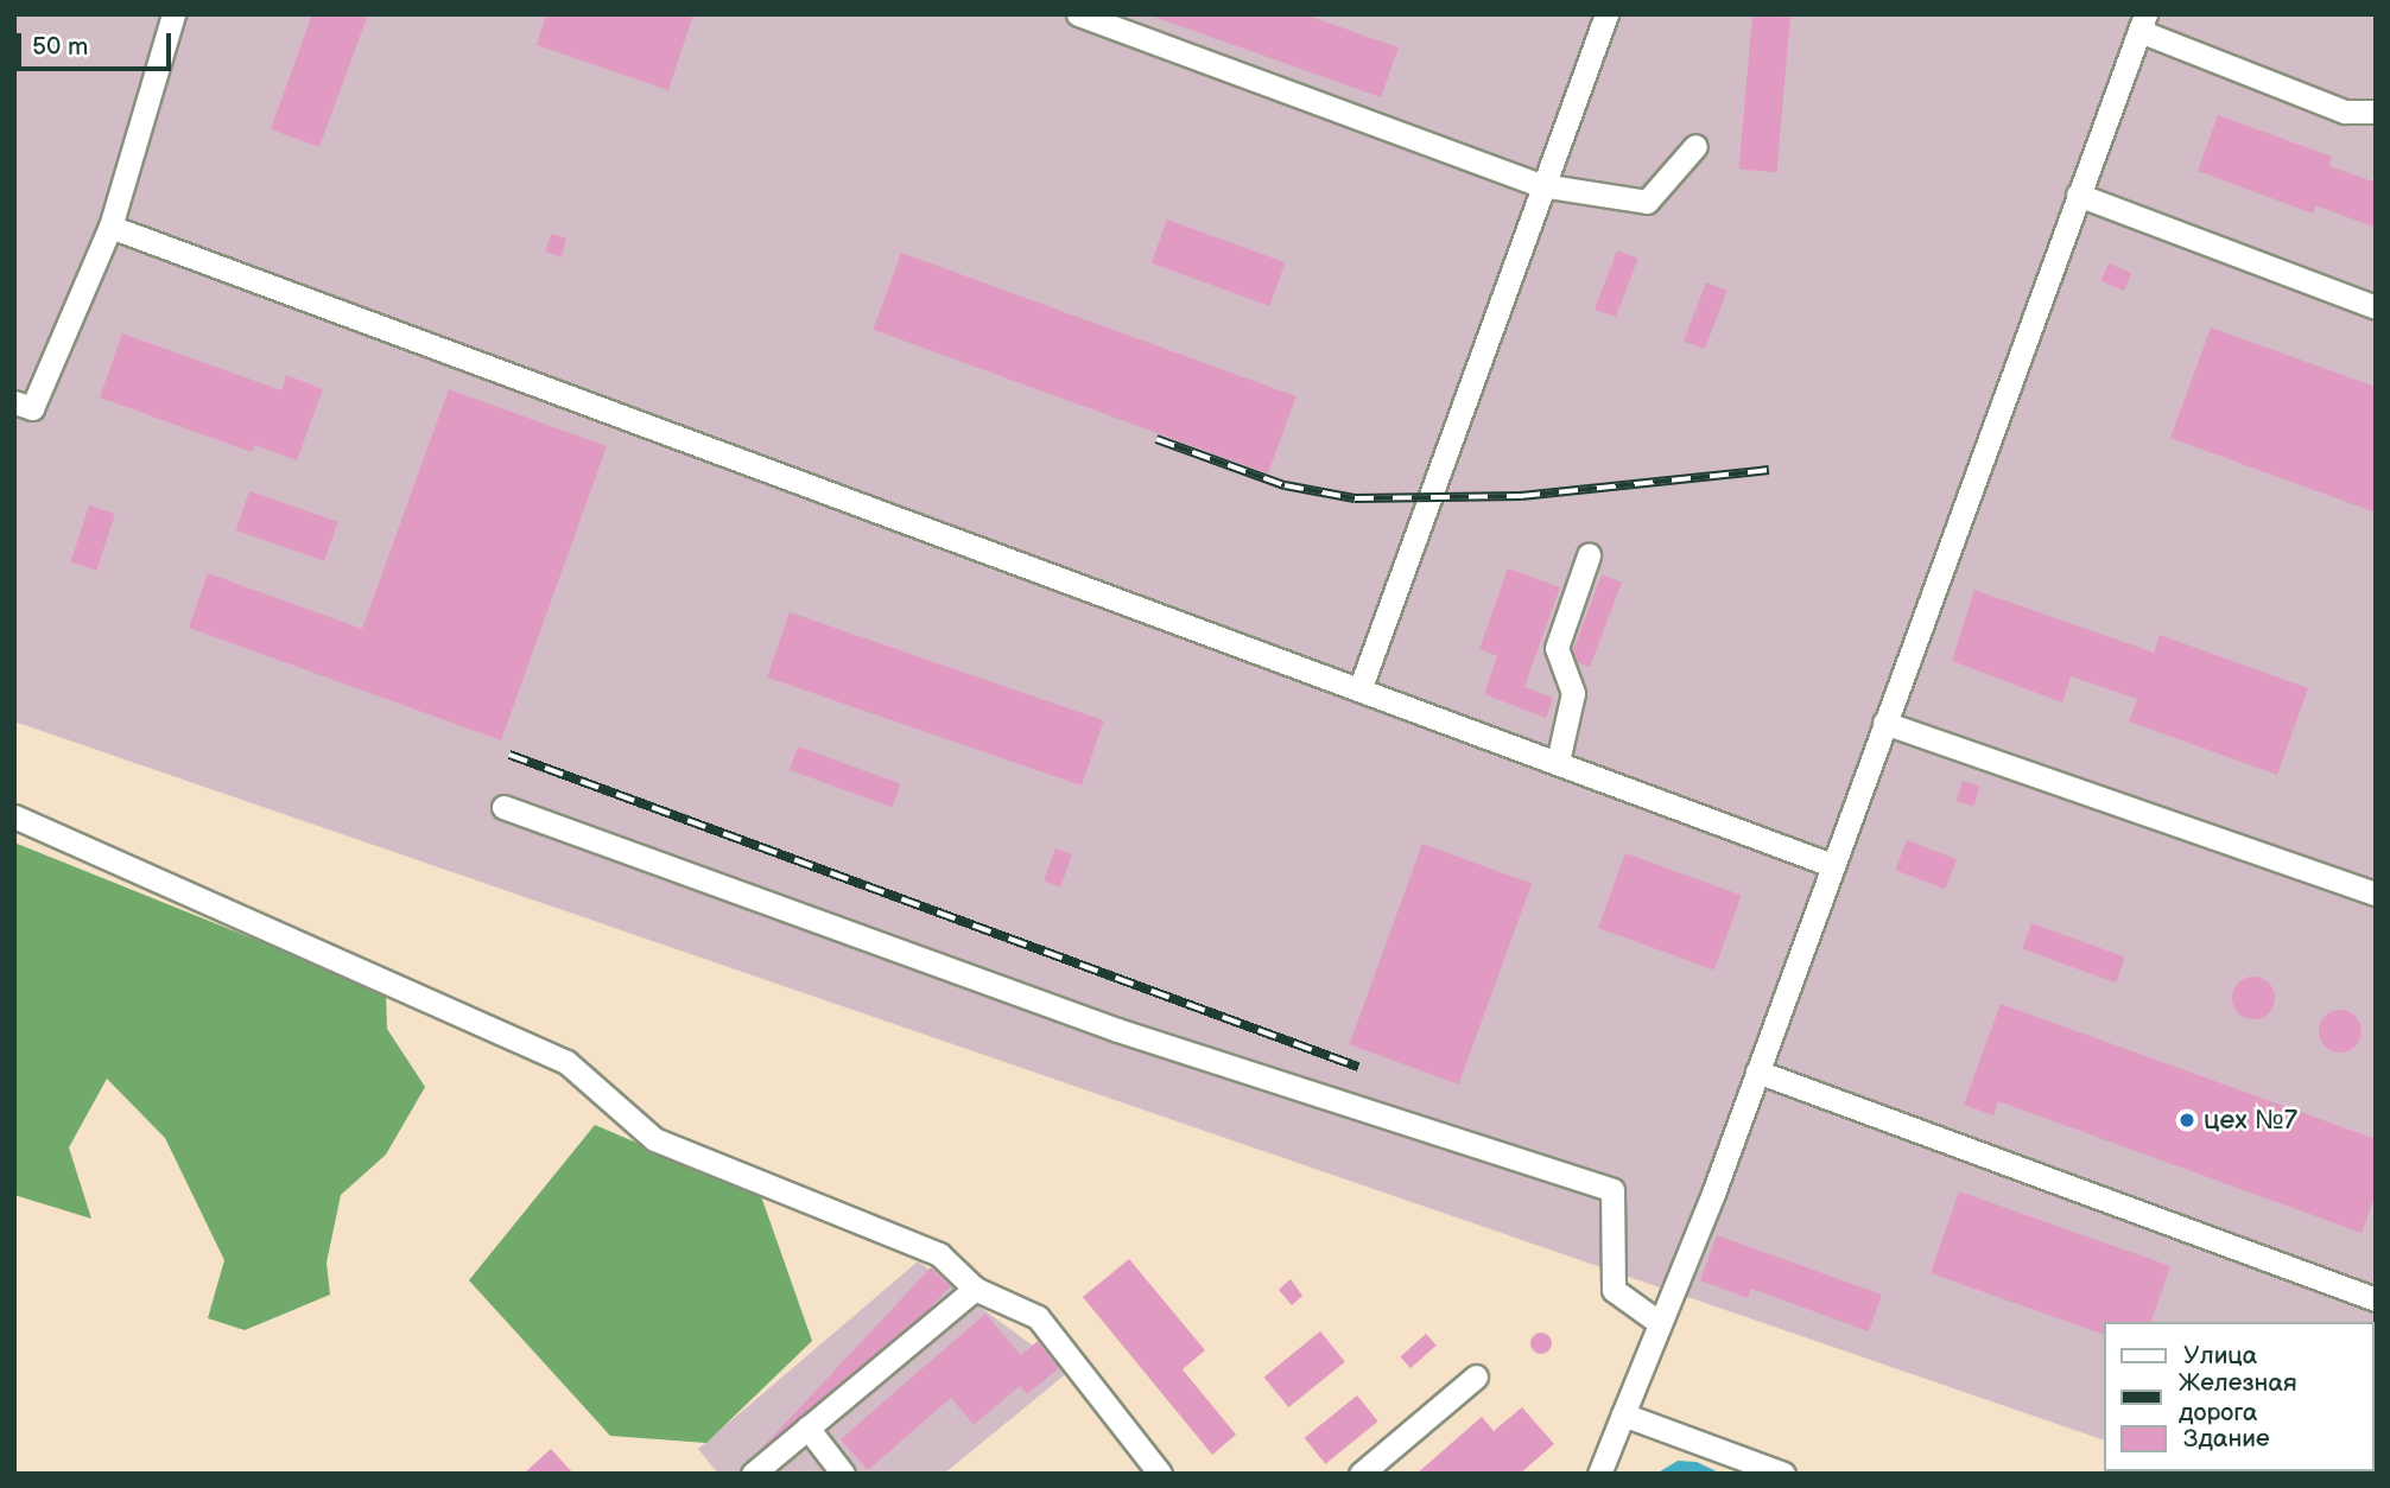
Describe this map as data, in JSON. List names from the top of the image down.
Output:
{
  "places": ["цех №7"],
  "legend": ["Улица", "Железная дорога", "Здание"],
  "scale_bar": "50 m"
}
